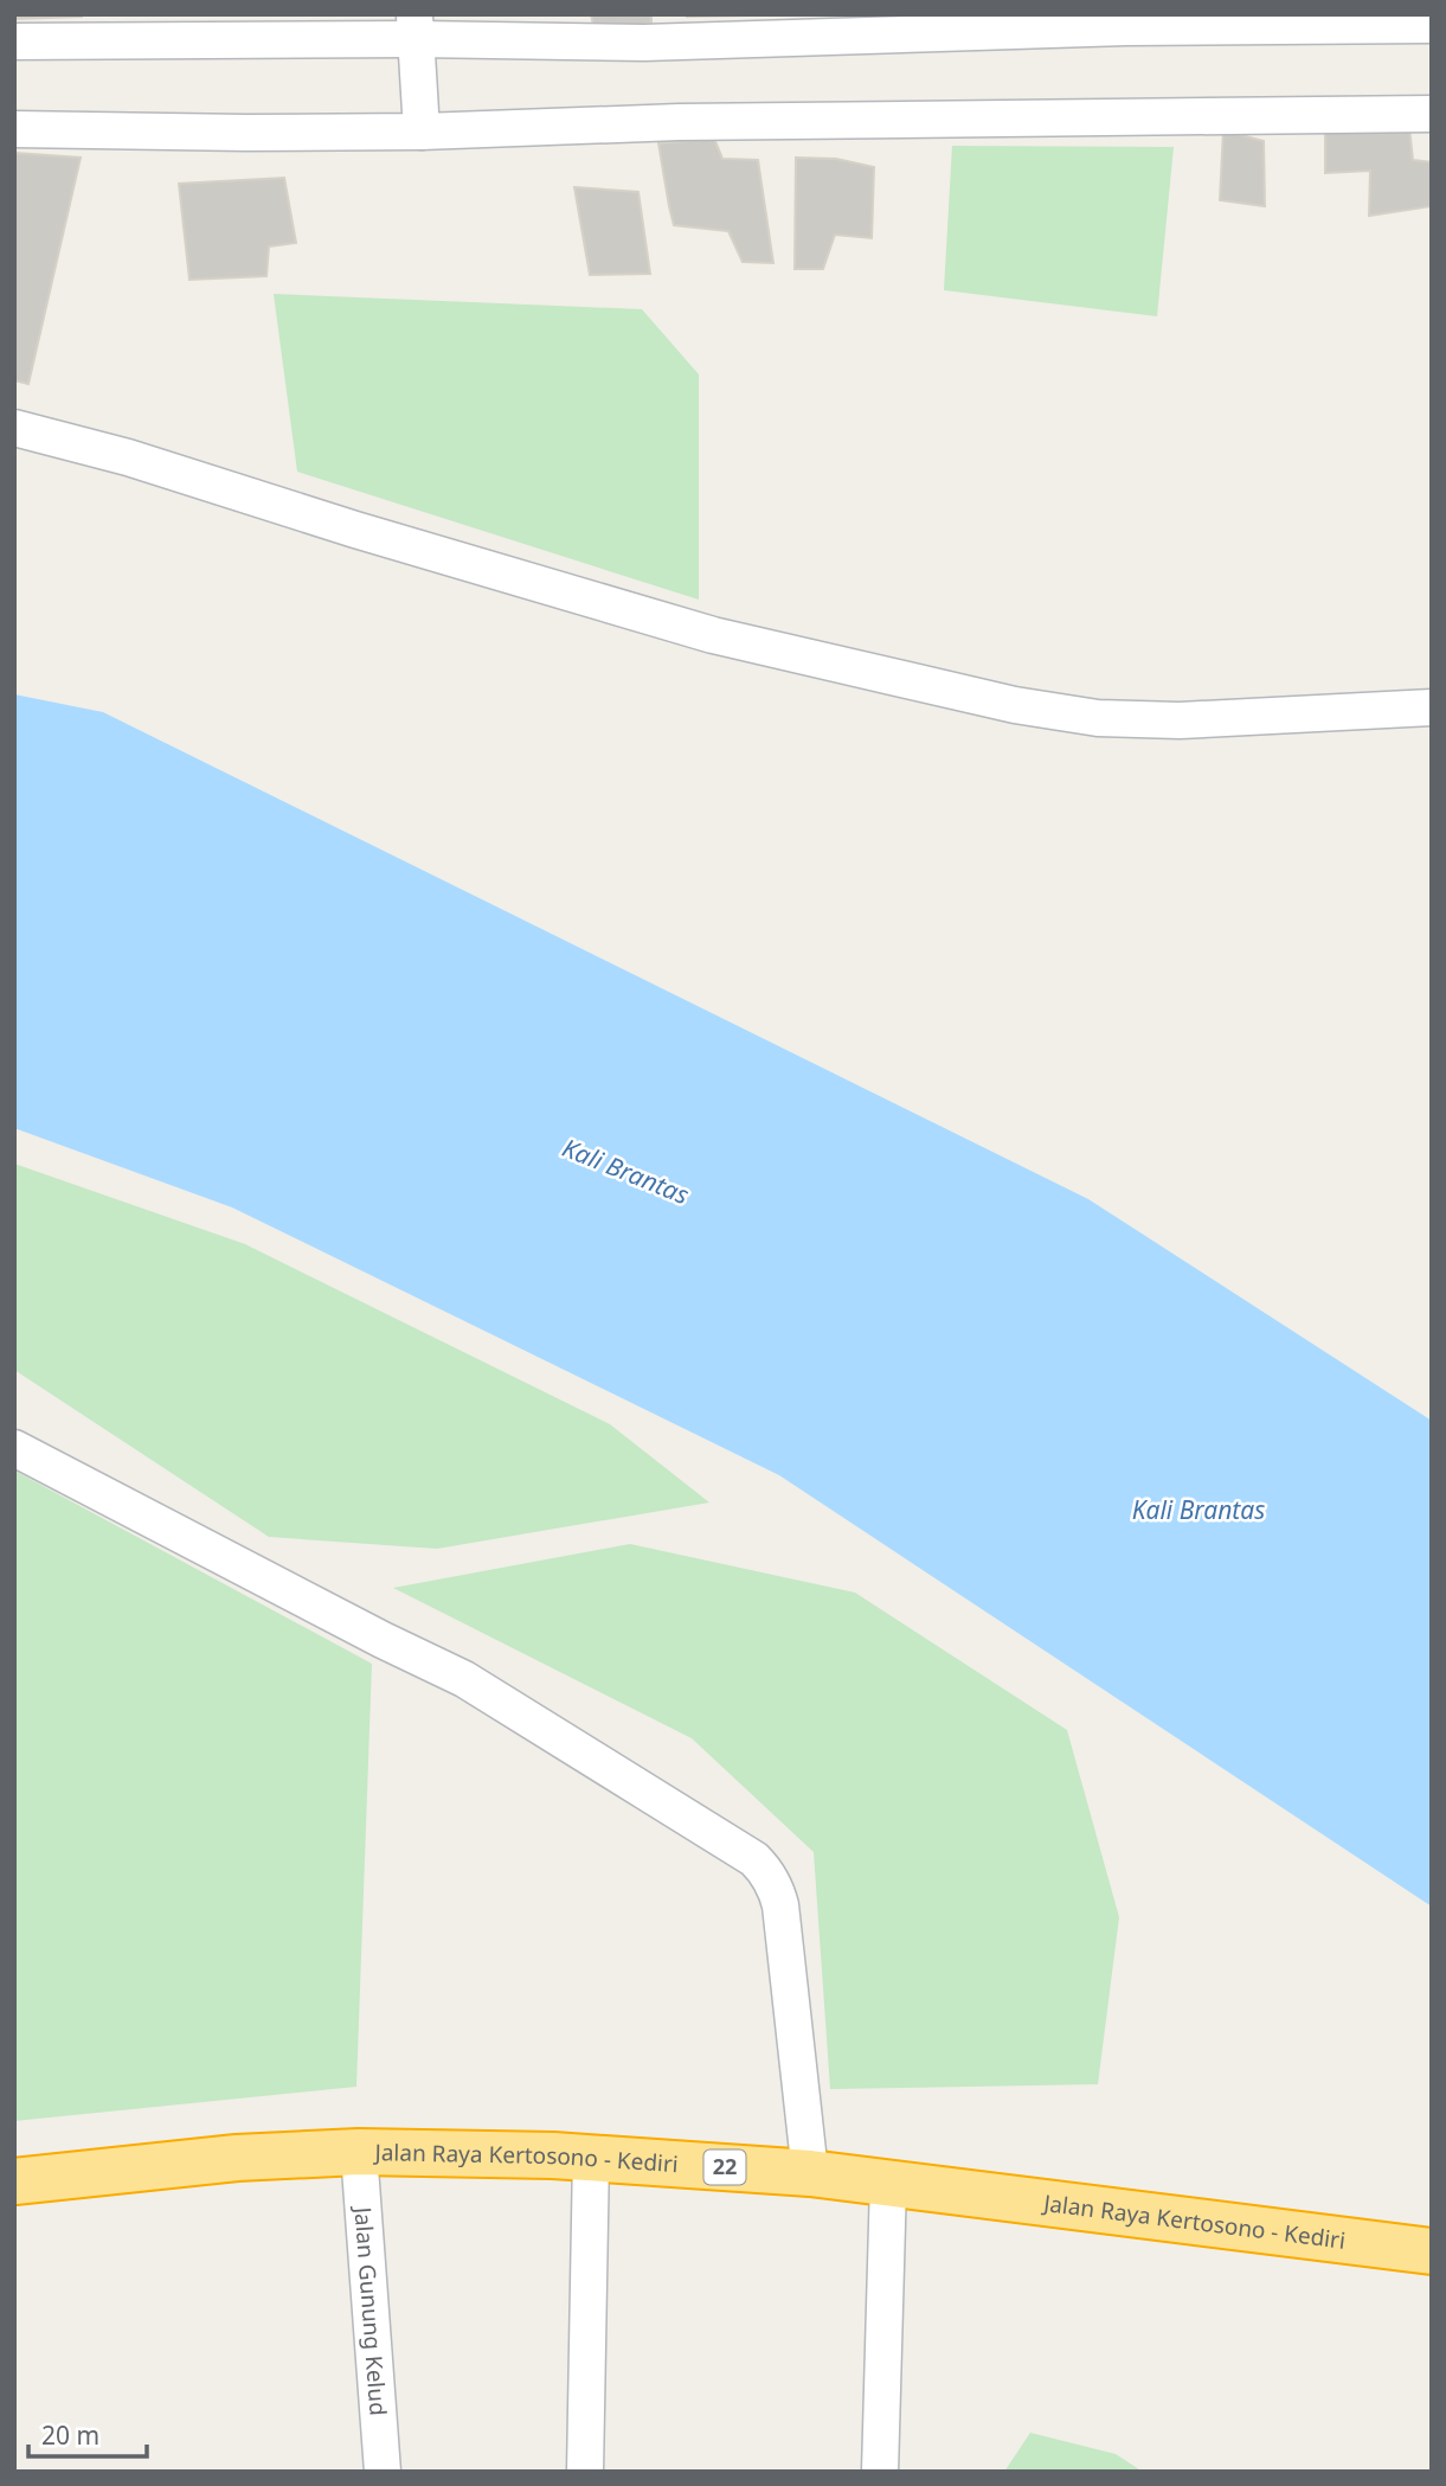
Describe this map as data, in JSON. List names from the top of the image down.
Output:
{
  "streets": {
    "highway": ["Jalan Raya Kertosono - Kediri", "22"],
    "street": ["Jalan Gunung Kelud"]
  },
  "crossings": [
    ["Jalan Raya Kertosono - Kediri", "Jalan Gunung Kelud"]
  ],
  "water": ["Kali Brantas"],
  "scale_bar": "20 m"
}
